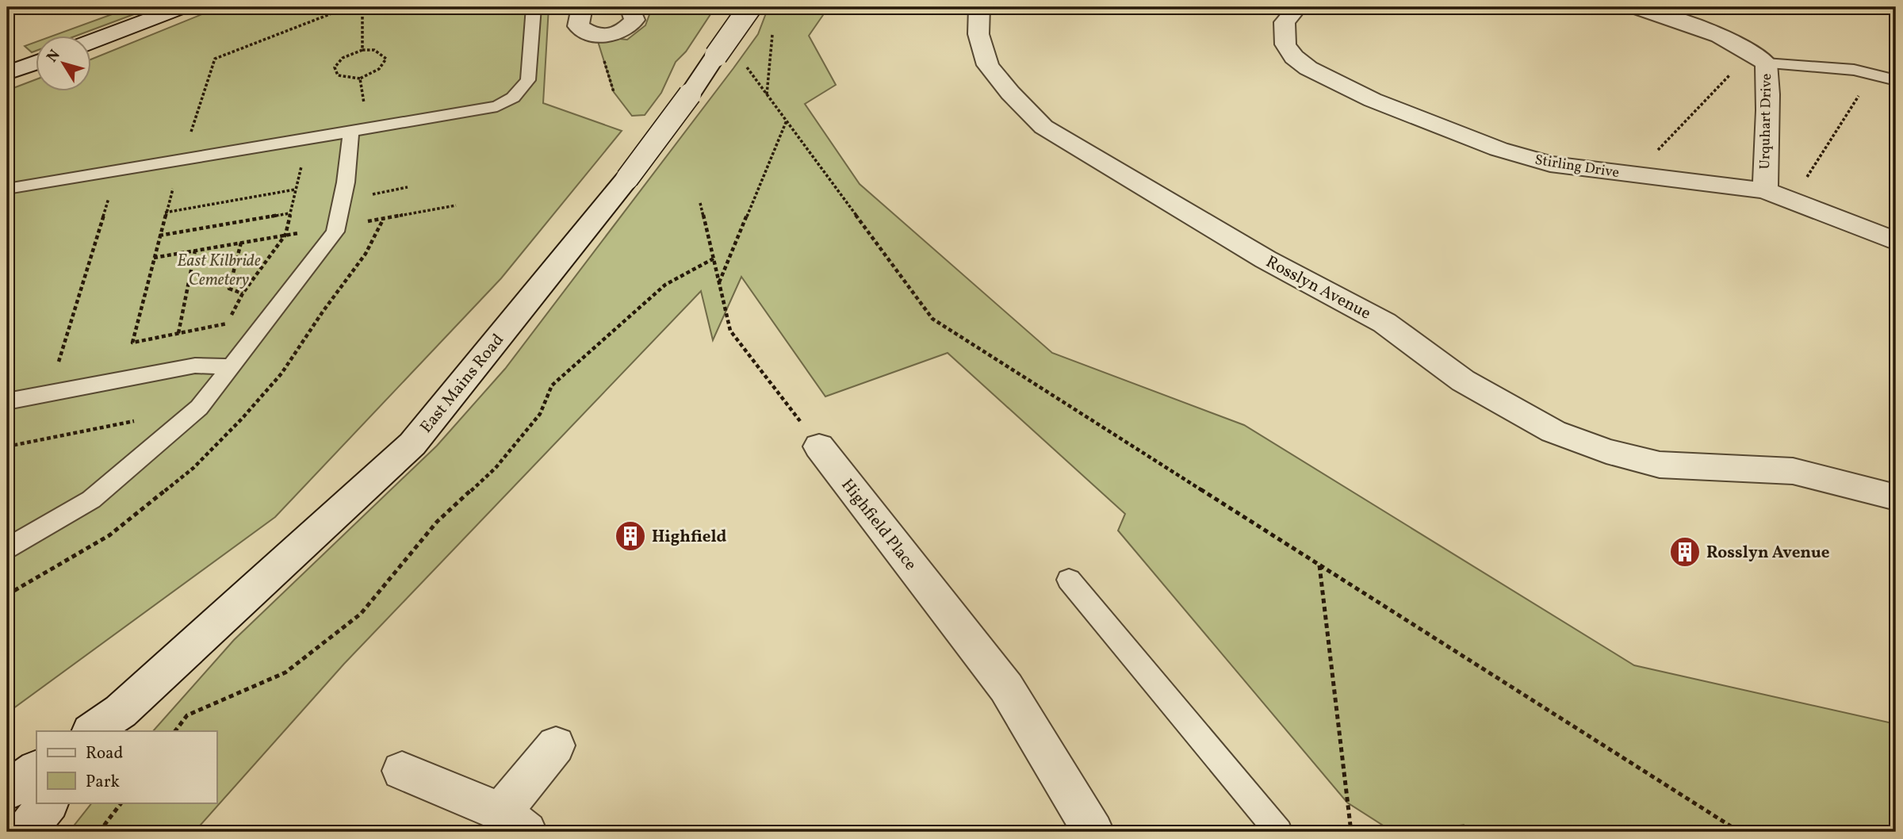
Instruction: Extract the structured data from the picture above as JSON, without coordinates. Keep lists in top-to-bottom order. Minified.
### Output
{"streets":{"street":["Urquhart Drive","Stirling Drive","Rosslyn Avenue","East Mains Road","Highfield Place"]},"crossings":[["Urquhart Drive","Stirling Drive"]],"parks":["East Kilbride Cemetery"],"places":{"building":["Highfield","Rosslyn Avenue"]},"legend":["Road","Park"],"north":"top left"}
